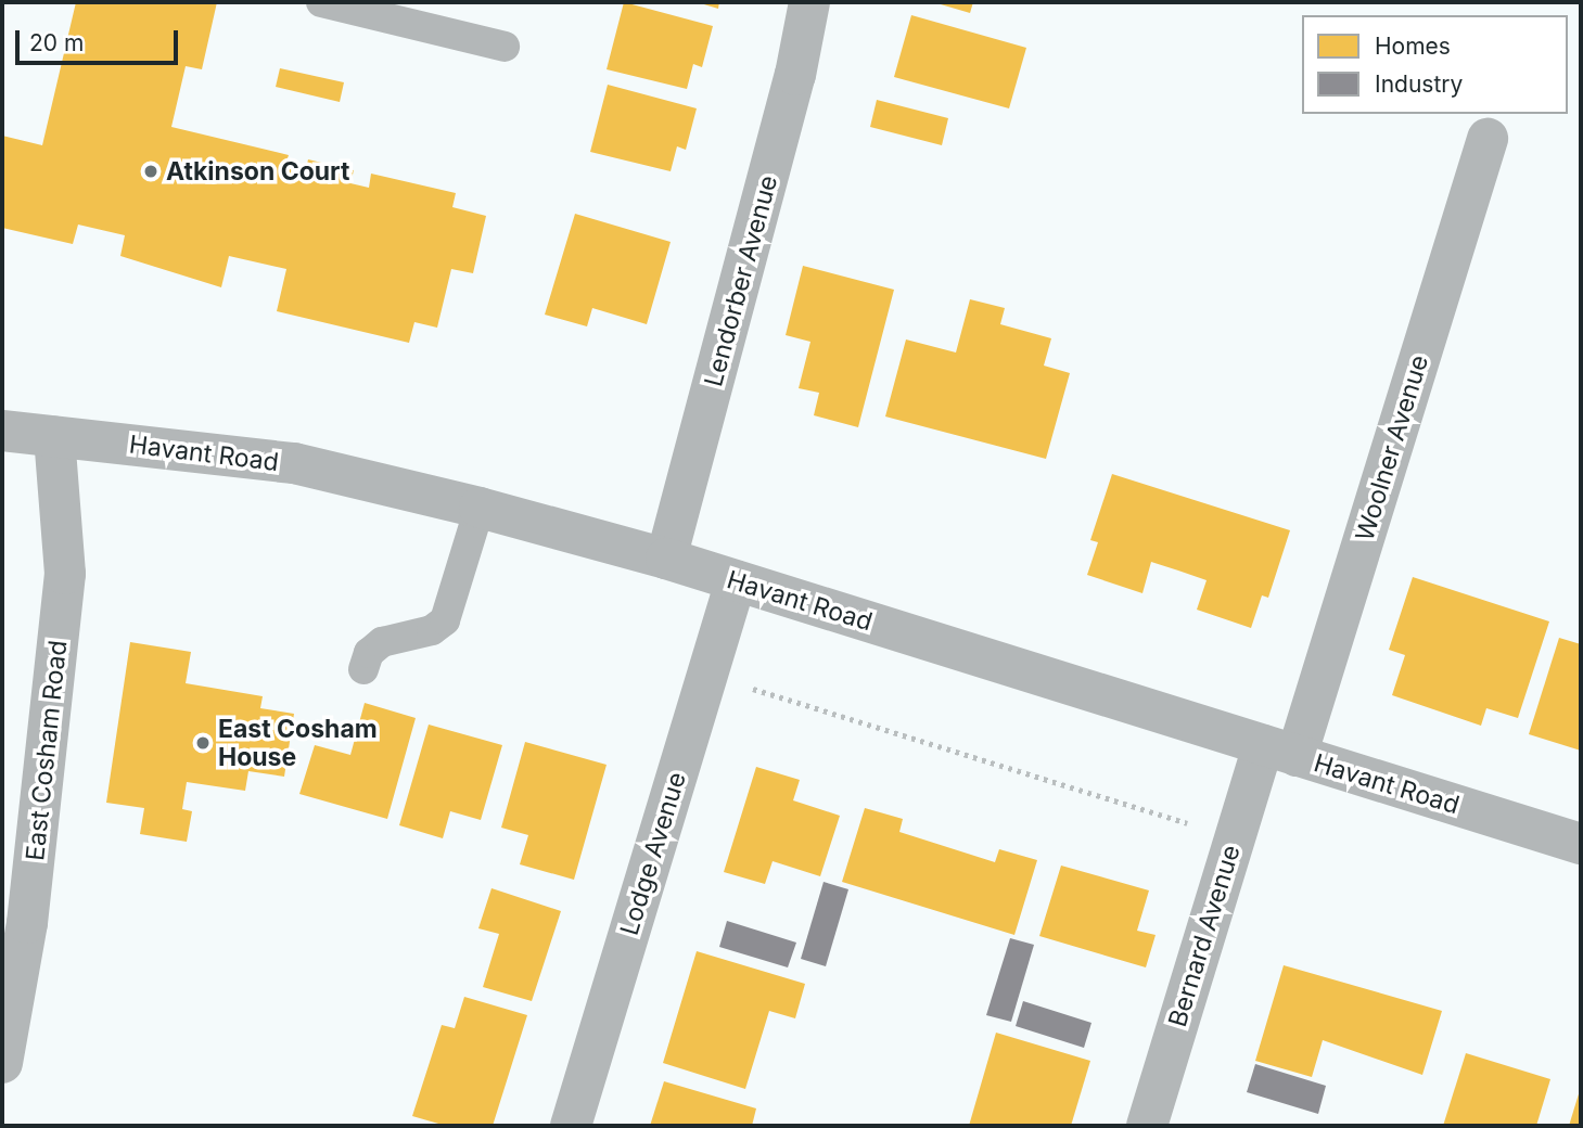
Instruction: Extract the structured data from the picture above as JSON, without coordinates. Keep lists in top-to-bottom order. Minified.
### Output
{"streets":{"street":["Lendorber Avenue","Woolner Avenue","Havant Road","East Cosham Road","Lodge Avenue","Bernard Avenue"]},"crossings":[["Lendorber Avenue","Havant Road"],["Woolner Avenue","Havant Road"],["Woolner Avenue","Bernard Avenue"],["Havant Road","East Cosham Road"],["Havant Road","Lodge Avenue"],["Havant Road","Bernard Avenue"]],"places":["Atkinson Court","East Cosham House"],"legend":["Homes","Industry"],"scale_bar":"20 m"}
